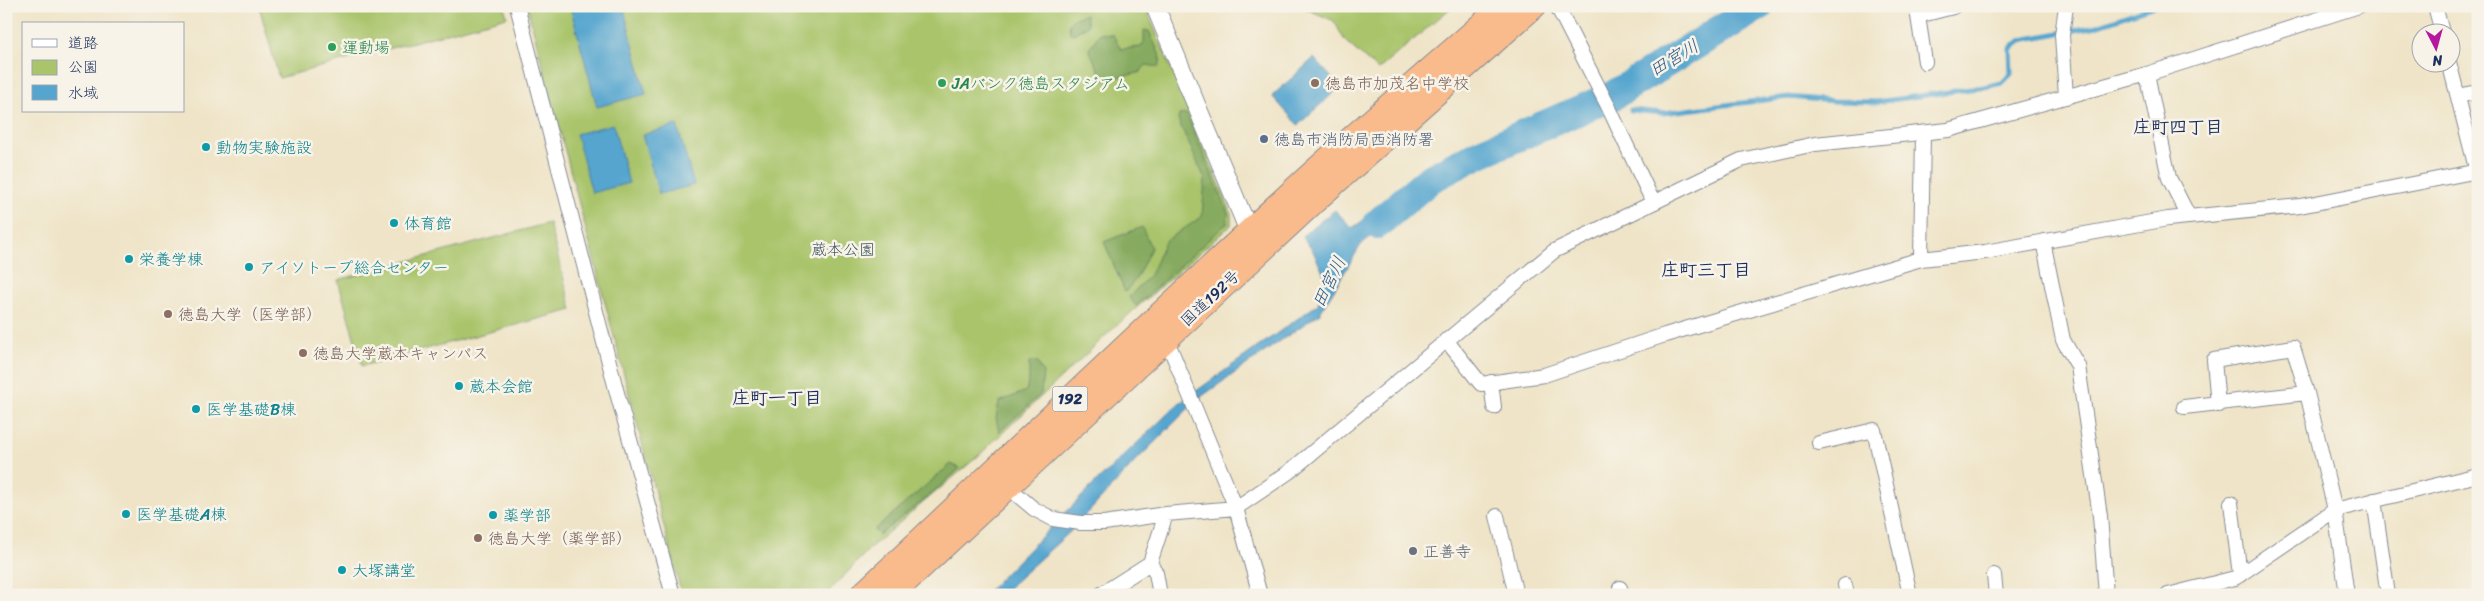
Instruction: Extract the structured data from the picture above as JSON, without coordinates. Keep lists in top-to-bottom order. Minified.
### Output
{"streets":{"highway":["国道192号","192"]},"districts":["庄町四丁目","庄町三丁目","庄町一丁目"],"water":["田宮川"],"parks":["蔵本公園"],"places":["運動場","JAバンク徳島スタジアム","徳島市加茂名中学校","徳島市消防局西消防署","動物実験施設","体育館","栄養学棟","アイソトープ総合センター","徳島大学（医学部）","徳島大学蔵本キャンパス","蔵本会館","医学基礎B棟","医学基礎A棟","薬学部","徳島大学（薬学部）","正善寺","大塚講堂"],"legend":["道路","公園","水域"],"north":"bottom"}
